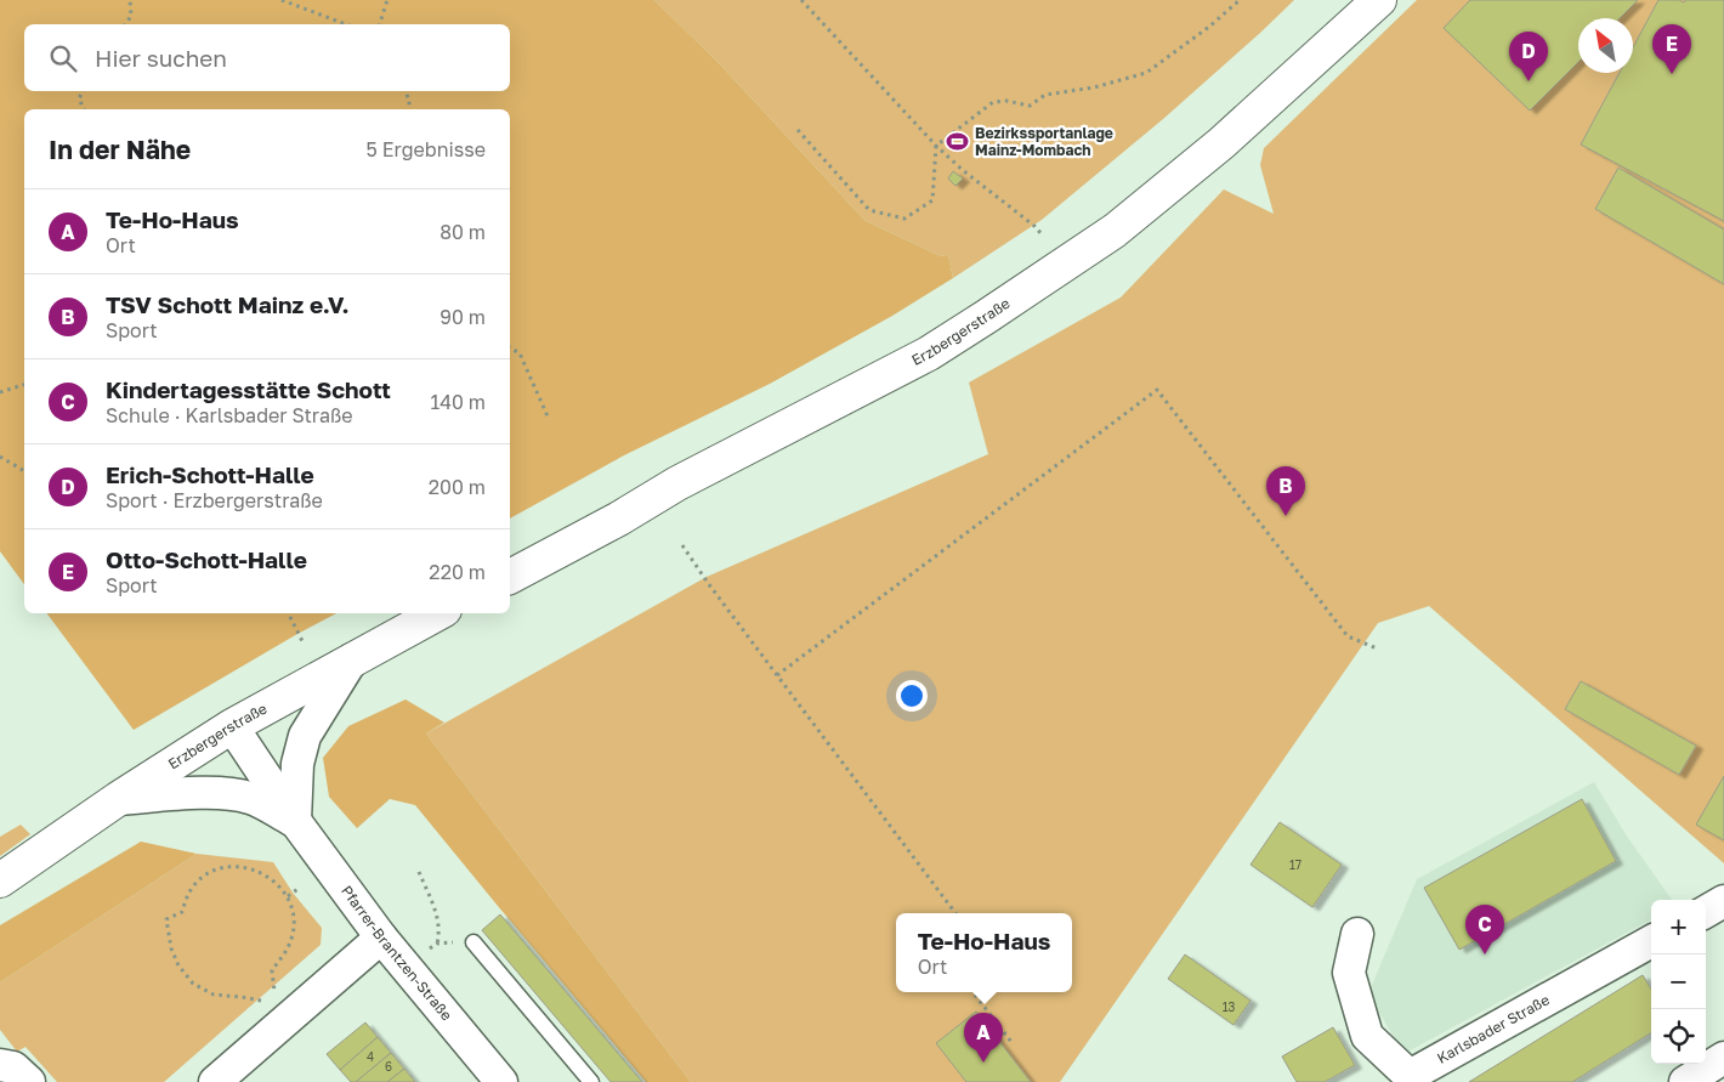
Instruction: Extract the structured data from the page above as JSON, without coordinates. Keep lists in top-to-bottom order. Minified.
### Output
{"streets":{"main road":["Erzbergerstraße"],"street":["Pfarrer-Brantzen-Straße","Karlsbader Straße"]},"crossings":[["Erzbergerstraße","Pfarrer-Brantzen-Straße"]],"places":{"sports":["Bezirkssportanlage Mainz-Mombach"]},"house_numbers":["17","13","4","6"],"north":"top left","page":{"pins":["E","D","B","C","A"],"search":"Hier suchen","heading":["In der Nähe","5 Ergebnisse"],"list":[{"mark":"A","name":"Te-Ho-Haus","note":"Ort","value":"80 m"},{"mark":"B","name":"TSV Schott Mainz e.V.","note":"Sport","value":"90 m"},{"mark":"C","name":"Kindertagesstätte Schott","note":"Schule · Karlsbader Straße","value":"140 m"},{"mark":"D","name":"Erich-Schott-Halle","note":"Sport · Erzbergerstraße","value":"200 m"},{"mark":"E","name":"Otto-Schott-Halle","note":"Sport","value":"220 m"}],"map_buttons":["+","−"],"popup":["Te-Ho-Haus","Ort"]}}
